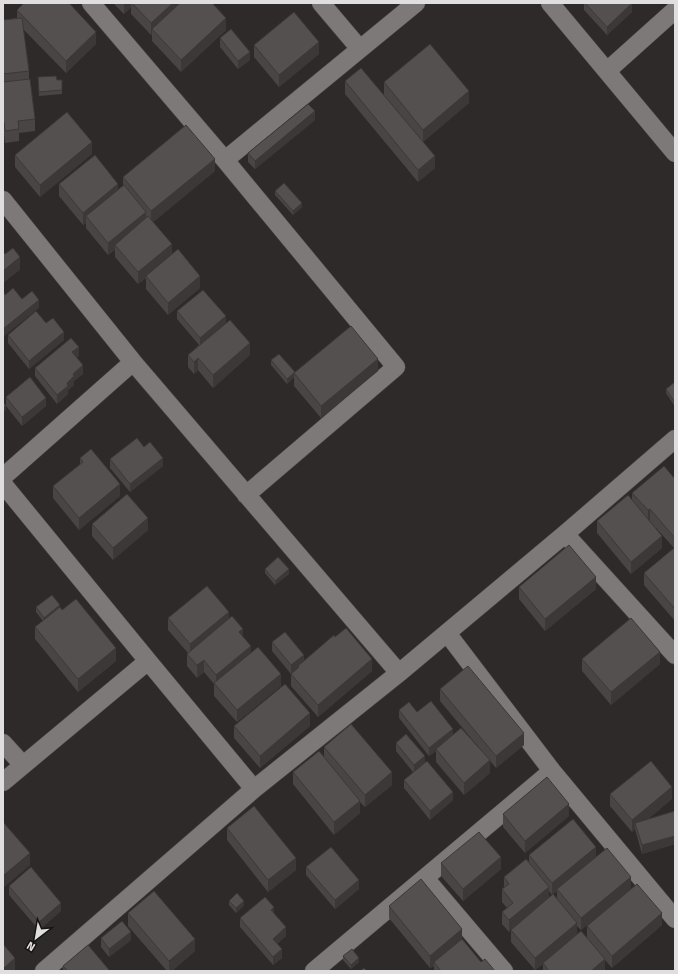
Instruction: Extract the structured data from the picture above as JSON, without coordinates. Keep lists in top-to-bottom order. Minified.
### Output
{"north":"bottom left"}
